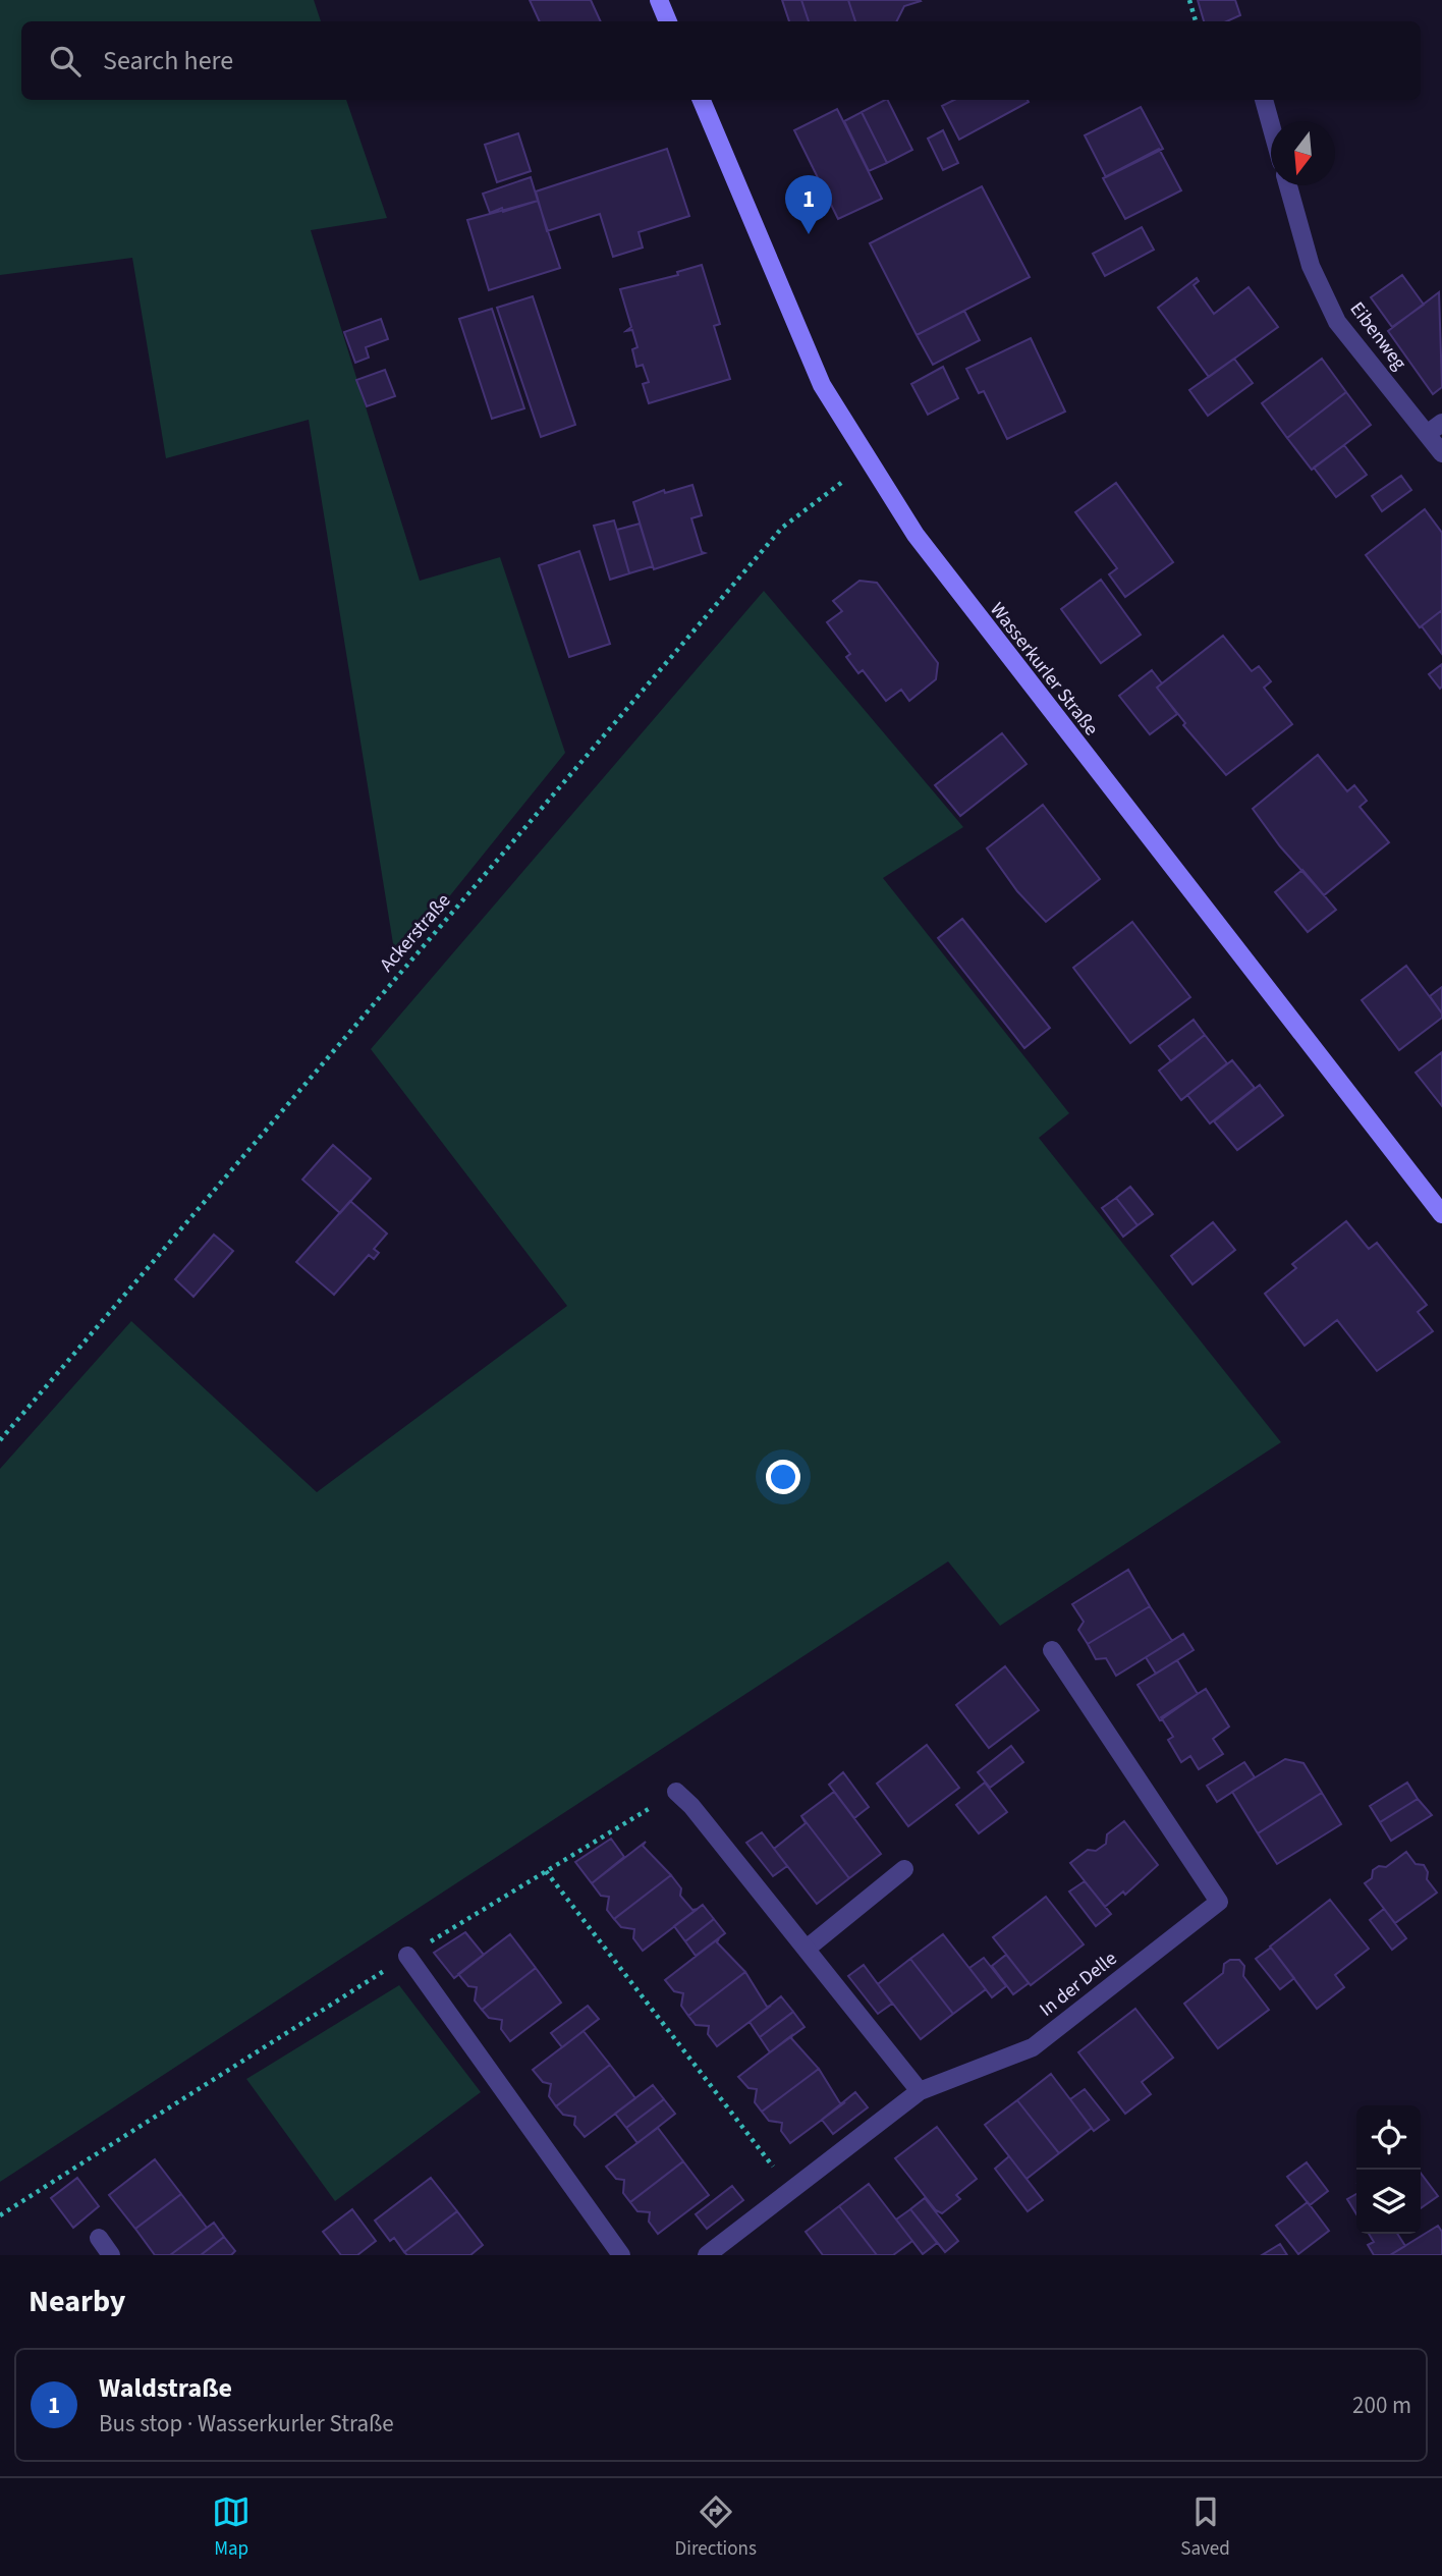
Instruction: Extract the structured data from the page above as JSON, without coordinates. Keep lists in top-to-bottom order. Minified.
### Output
{"streets":{"main road":["Wasserkurler Straße"],"street":["Eibenweg","In der Delle"],"path":["Ackerstraße"]},"crossings":[["Wasserkurler Straße","Ackerstraße"]],"north":"bottom","page":{"search":"Search here","pins":"1","heading":"Nearby","list":[{"mark":"1","name":"Waldstraße","note":"Bus stop · Wasserkurler Straße","value":"200 m"}],"nav":["Map","Directions","Saved"]}}
